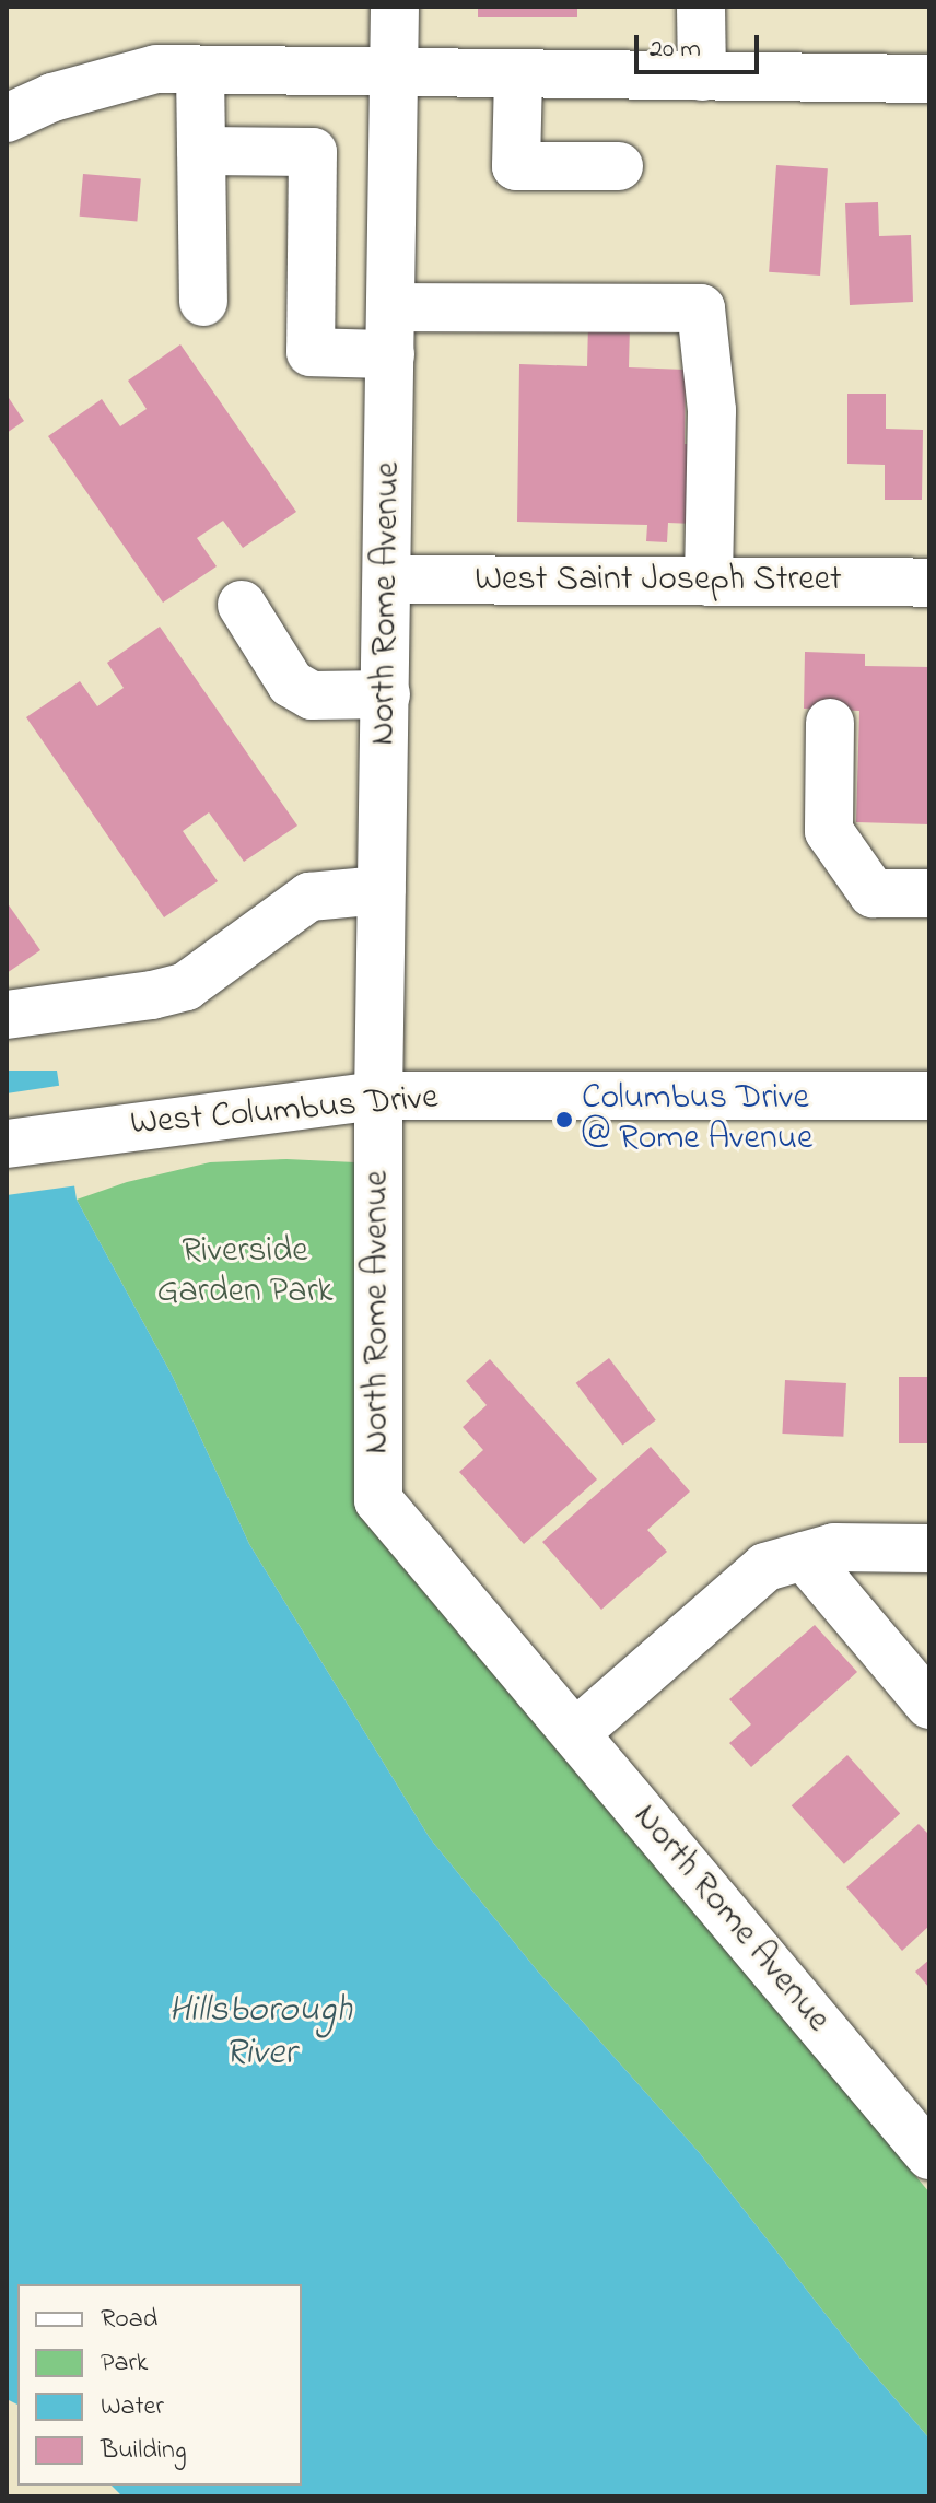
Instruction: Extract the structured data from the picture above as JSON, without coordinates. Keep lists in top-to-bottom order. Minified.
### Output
{"streets":{"street":["West Saint Joseph Street","North Rome Avenue","West Columbus Drive"]},"crossings":[["West Saint Joseph Street","North Rome Avenue"],["North Rome Avenue","West Columbus Drive"]],"water":["Hillsborough River"],"parks":["Riverside Garden Park"],"places":["Columbus Drive @ Rome Avenue"],"legend":["Road","Park","Water","Building"],"scale_bar":"20 m"}
